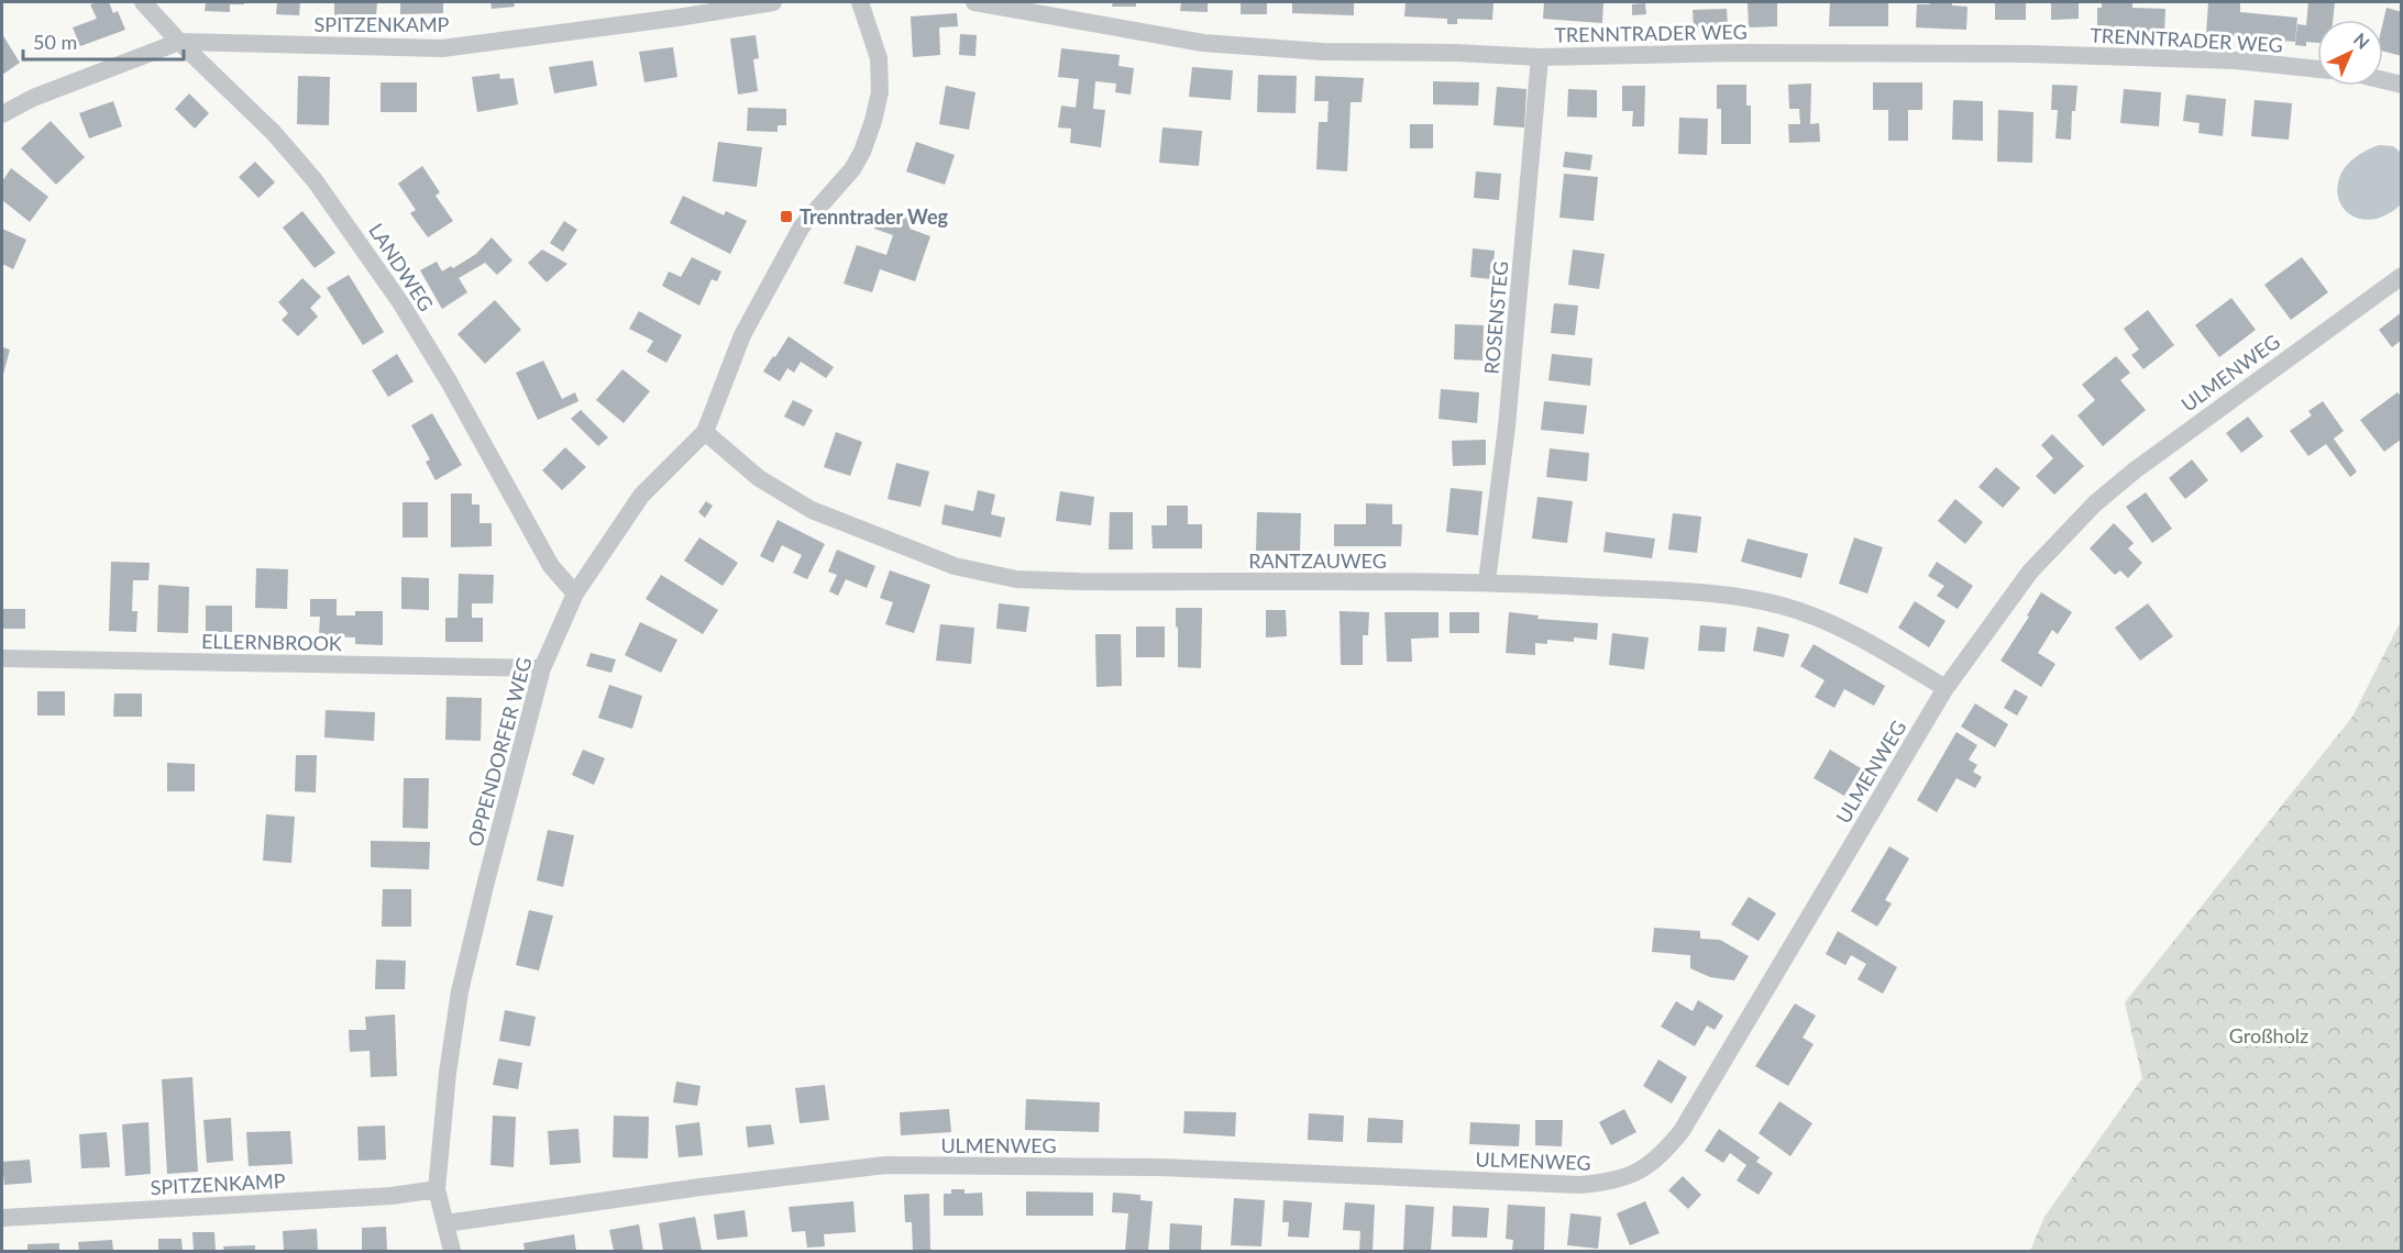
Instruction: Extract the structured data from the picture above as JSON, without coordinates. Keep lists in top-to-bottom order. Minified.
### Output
{"streets":{"street":["SPITZENKAMP","TRENNTRADER WEG","LANDWEG","ROSENSTEG","ULMENWEG","RANTZAUWEG","ELLERNBROOK","OPPENDORFER WEG"]},"crossings":[["SPITZENKAMP","LANDWEG"],["SPITZENKAMP","OPPENDORFER WEG"],["TRENNTRADER WEG","ROSENSTEG"],["LANDWEG","OPPENDORFER WEG"],["ROSENSTEG","RANTZAUWEG"],["ULMENWEG","RANTZAUWEG"],["ULMENWEG","OPPENDORFER WEG"],["RANTZAUWEG","OPPENDORFER WEG"],["ELLERNBROOK","OPPENDORFER WEG"]],"parks":["Großholz"],"places":{"transit":["Trenntrader Weg"]},"scale_bar":"50 m","north":"top right"}
